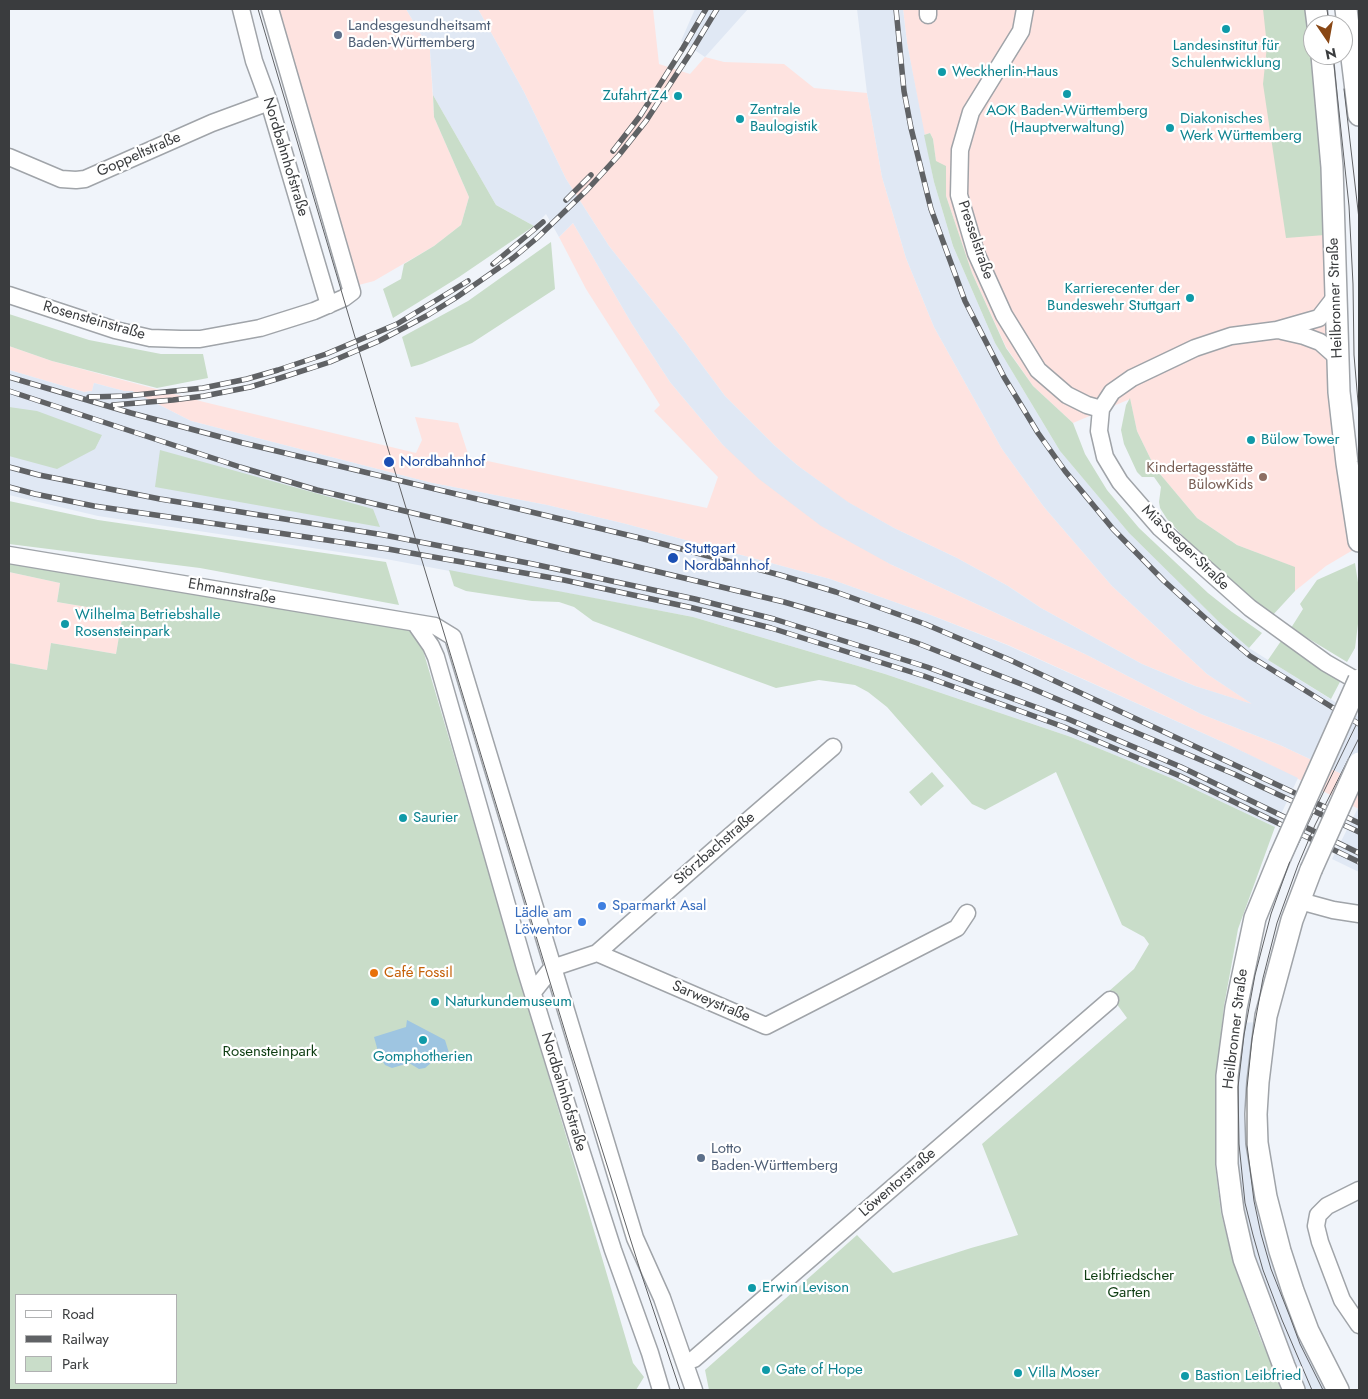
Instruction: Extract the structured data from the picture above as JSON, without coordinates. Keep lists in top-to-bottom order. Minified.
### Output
{"streets":{"main road":["Heilbronner Straße"],"street":["Goppeltstraße","Nordbahnhofstraße","Presselstraße","Rosensteinstraße","Mia-Seeger-Straße","Ehmannstraße","Störzbachstraße","Sarweystraße","Löwentorstraße"]},"crossings":[["Goppeltstraße","Nordbahnhofstraße"],["Nordbahnhofstraße","Rosensteinstraße"],["Nordbahnhofstraße","Ehmannstraße"],["Nordbahnhofstraße","Löwentorstraße"],["Presselstraße","Mia-Seeger-Straße"],["Heilbronner Straße","Mia-Seeger-Straße"],["Störzbachstraße","Sarweystraße"]],"parks":["Rosensteinpark","Leibfriedscher Garten"],"places":["Landesinstitut für Schulentwicklung","Landesgesundheitsamt Baden-Württemberg","Weckherlin-Haus","AOK Baden-Württemberg (Hauptverwaltung)","Zufahrt Z4","Zentrale Baulogistik","Diakonisches Werk Württemberg","Karrierecenter der Bundeswehr Stuttgart","Bülow Tower","Nordbahnhof","Kindertagesstätte BülowKids","Stuttgart Nordbahnhof","Wilhelma Betriebshalle Rosensteinpark","Saurier","Sparmarkt Asal","Lädle am Löwentor","Café Fossil","Naturkundemuseum","Gomphotherien","Lotto Baden-Württemberg","Erwin Levison","Gate of Hope","Villa Moser","Bastion Leibfried"],"legend":["Road","Railway","Park"],"north":"bottom"}
